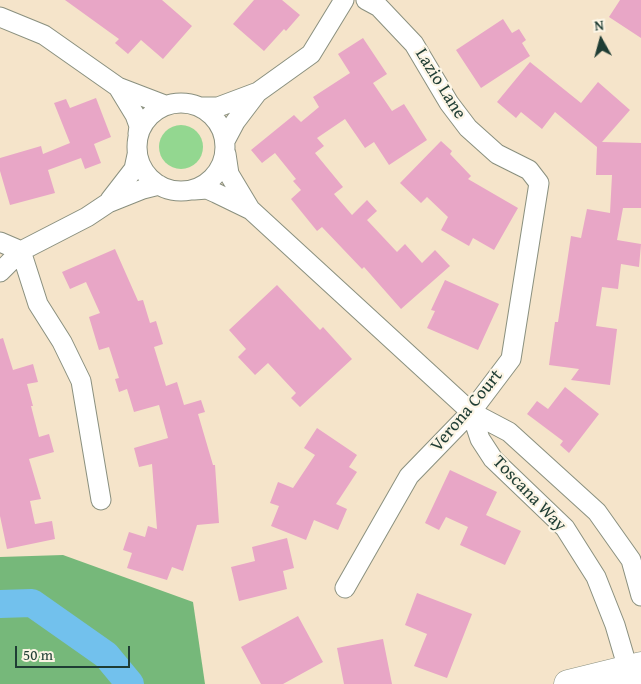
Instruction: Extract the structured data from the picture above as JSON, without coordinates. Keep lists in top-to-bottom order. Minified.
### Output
{"streets":{"street":["Lazio Lane","Verona Court","Toscana Way"]},"crossings":[["Lazio Lane","Verona Court"],["Verona Court","Toscana Way"]],"scale_bar":"50 m","north":"top"}
